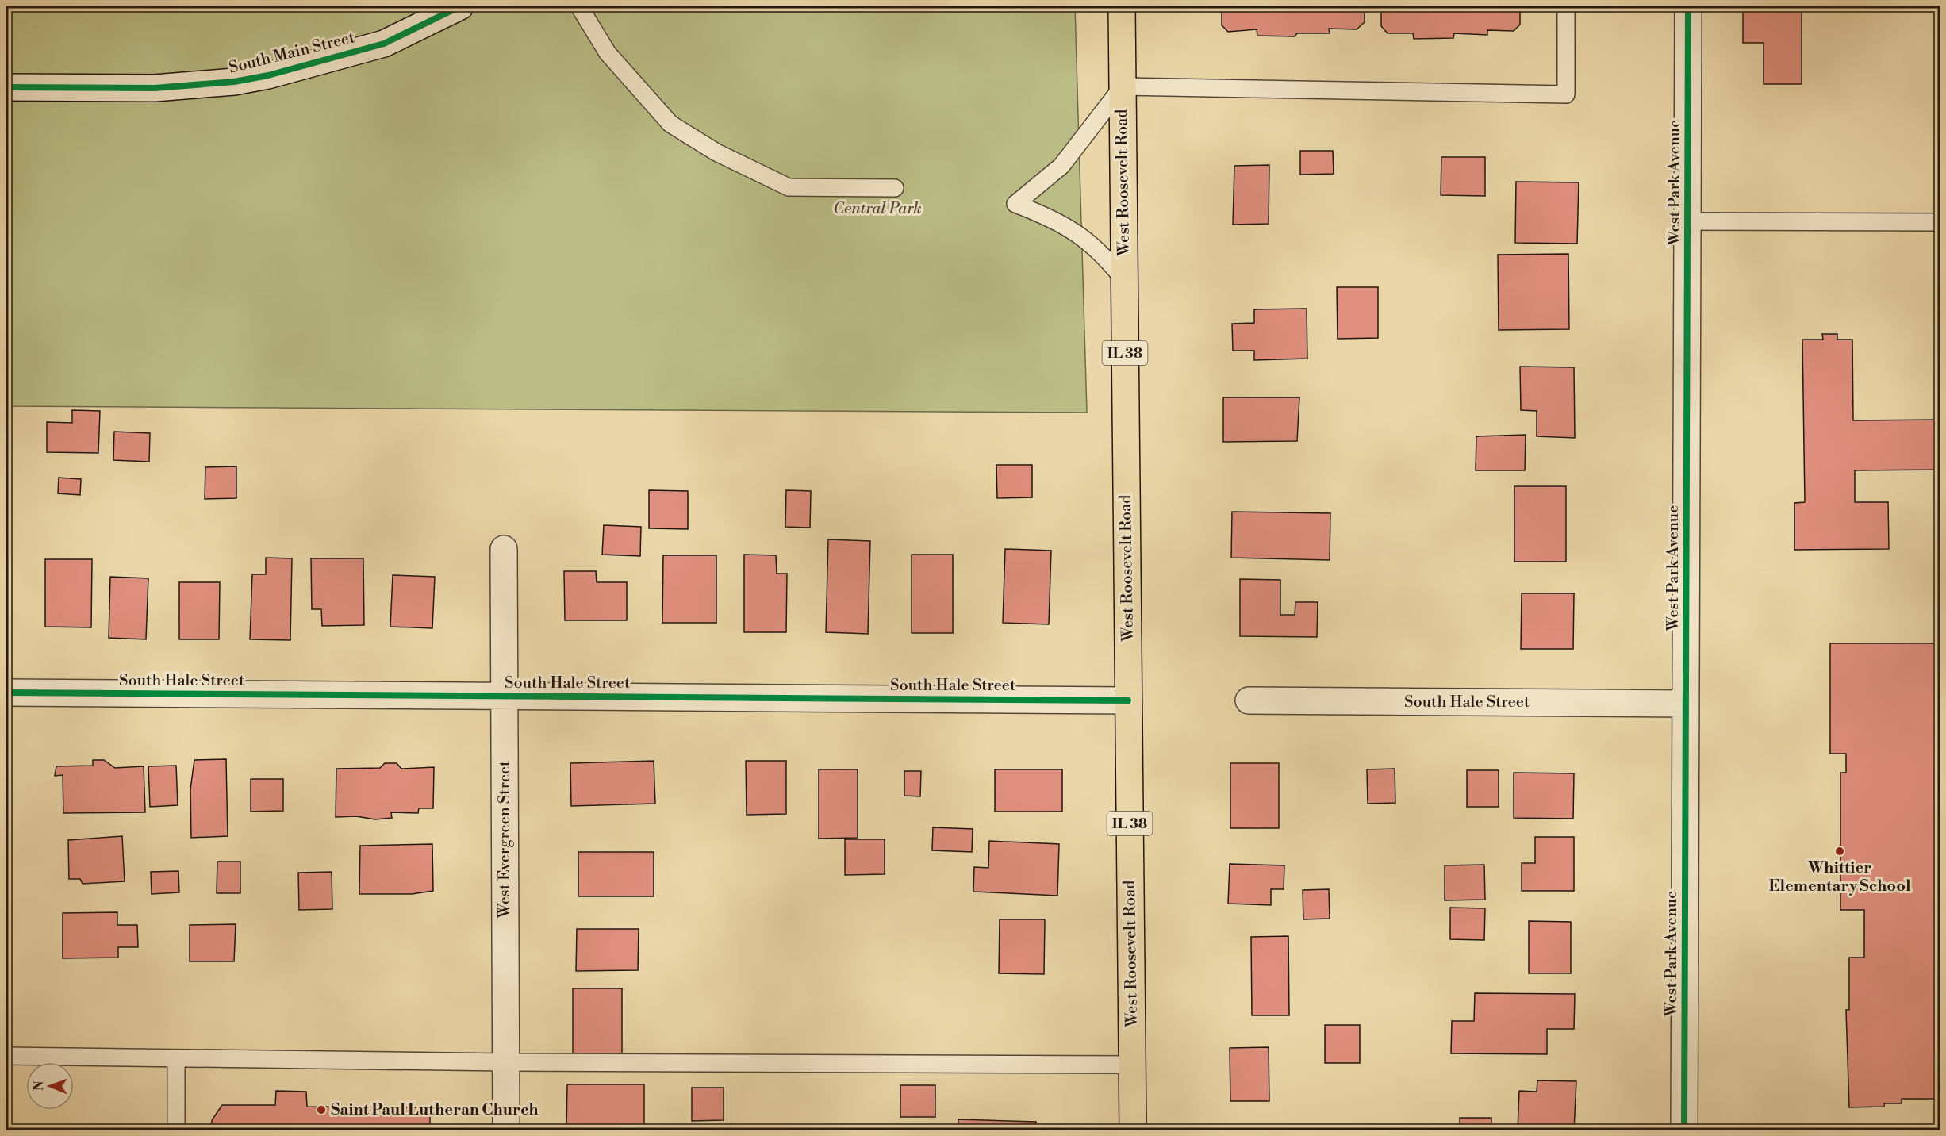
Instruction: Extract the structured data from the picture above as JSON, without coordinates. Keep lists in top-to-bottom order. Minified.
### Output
{"streets":{"main road":["West Roosevelt Road","IL 38"],"street":["South Main Street","West Park Avenue","South Hale Street","West Evergreen Street"]},"crossings":[["West Roosevelt Road","South Hale Street"],["West Park Avenue","South Hale Street"],["South Hale Street","West Evergreen Street"]],"parks":["Central Park"],"places":["Whittier Elementary School","Saint Paul Lutheran Church"],"north":"left"}
